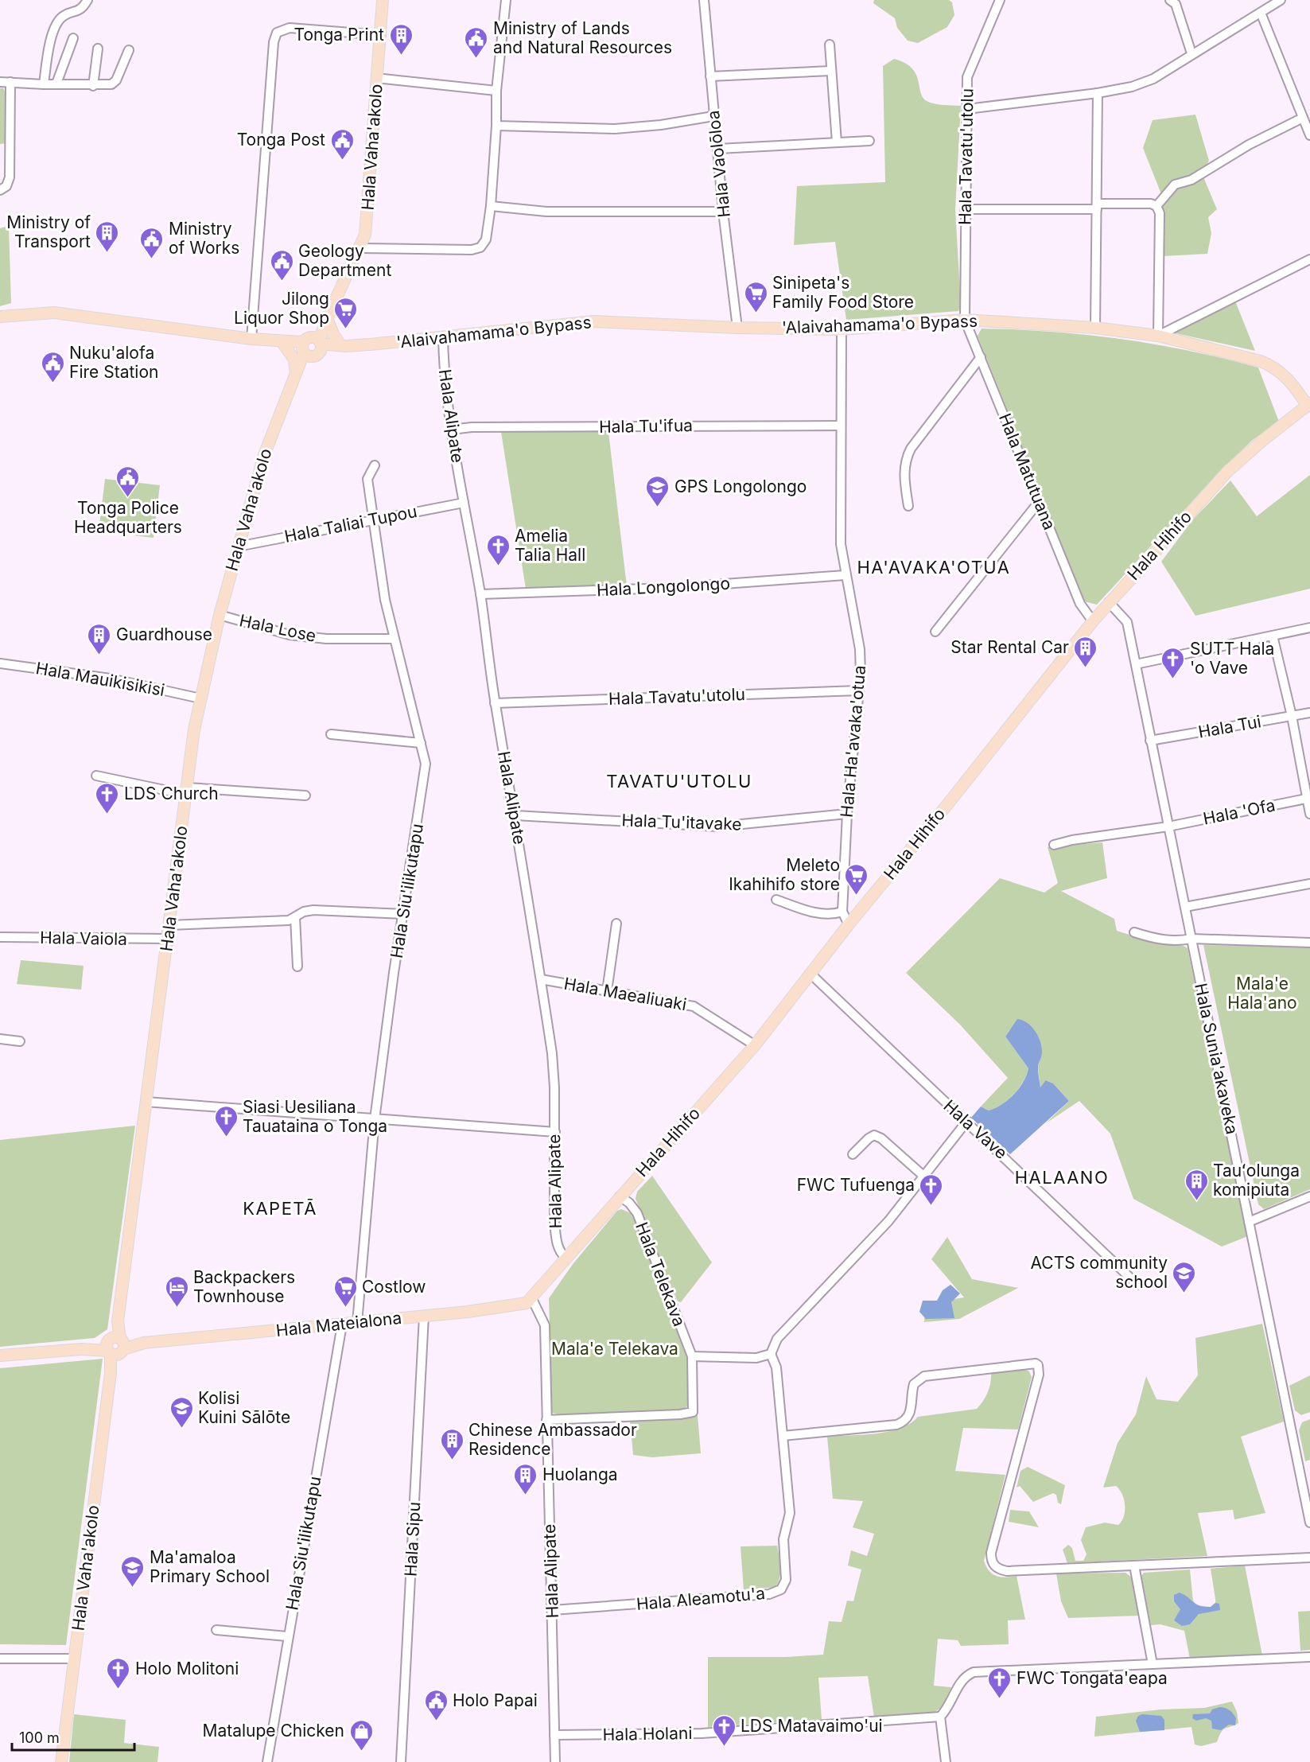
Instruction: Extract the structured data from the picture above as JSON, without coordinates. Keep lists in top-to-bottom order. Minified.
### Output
{"streets":{"main road":["Hala Vaha'akolo","'Alaivahamama'o Bypass","Hala Hihifo","Hala Mateialona"],"street":["Hala Tavatu'utolu","Hala Vaolōloa","Hala Alipate","Hala Tu'ifua","Hala Matutuana","Hala Taliai Tupou","Hala Longolongo","Hala Lose","Hala Mauikisikisi","Hala Tui","Hala Ha'avaka'otua","Hala 'Ofa","Hala Tu'itavake","Hala Siu'ilikutapu","Hala Vaiola","Hala Maealiuaki","Hala Sunia'akaveka","Hala Vave","Hala Telekava","Hala Sipu","Hala Aleamotu'a","Hala Holani"]},"crossings":[["Hala Vaha'akolo","'Alaivahamama'o Bypass"],["Hala Vaha'akolo","Hala Taliai Tupou"],["Hala Vaha'akolo","Hala Lose"],["Hala Vaha'akolo","Hala Mauikisikisi"],["Hala Vaha'akolo","Hala Vaiola"],["Hala Vaha'akolo","Hala Mateialona"],["Hala Tavatu'utolu","'Alaivahamama'o Bypass"],["Hala Tavatu'utolu","Hala Alipate"],["Hala Tavatu'utolu","Hala Matutuana"],["Hala Tavatu'utolu","Hala Ha'avaka'otua"],["Hala Vaolōloa","'Alaivahamama'o Bypass"],["'Alaivahamama'o Bypass","Hala Alipate"],["'Alaivahamama'o Bypass","Hala Matutuana"],["'Alaivahamama'o Bypass","Hala Hihifo"],["'Alaivahamama'o Bypass","Hala Ha'avaka'otua"],["Hala Alipate","Hala Tu'ifua"],["Hala Alipate","Hala Taliai Tupou"],["Hala Alipate","Hala Hihifo"],["Hala Alipate","Hala Longolongo"],["Hala Alipate","Hala Tu'itavake"],["Hala Alipate","Hala Maealiuaki"],["Hala Alipate","Hala Telekava"],["Hala Alipate","Hala Mateialona"],["Hala Alipate","Hala Aleamotu'a"],["Hala Alipate","Hala Holani"],["Hala Tu'ifua","Hala Ha'avaka'otua"],["Hala Matutuana","Hala Hihifo"],["Hala Taliai Tupou","Hala Siu'ilikutapu"],["Hala Hihifo","Hala Ha'avaka'otua"],["Hala Hihifo","Hala Maealiuaki"],["Hala Hihifo","Hala Sunia'akaveka"],["Hala Hihifo","Hala Vave"],["Hala Hihifo","Hala Telekava"],["Hala Hihifo","Hala Mateialona"],["Hala Longolongo","Hala Ha'avaka'otua"],["Hala Lose","Hala Siu'ilikutapu"],["Hala Tui","Hala Sunia'akaveka"],["Hala Ha'avaka'otua","Hala Tu'itavake"],["Hala 'Ofa","Hala Sunia'akaveka"],["Hala Siu'ilikutapu","Hala Mateialona"],["Hala Mateialona","Hala Sipu"]],"districts":["HA'AVAKA'OTUA","TAVATU'UTOLU","HALAANO","KAPETĀ"],"parks":["Mala'e Hala'ano","Mala'e Telekava"],"places":{"building":["Tonga Print","Ministry of Transport","Guardhouse","Star Rental Car","Tauʻolunga komipiuta","Chinese Ambassador Residence","Huolanga"],"public building":["Ministry of Lands and Natural Resources","Tonga Post","Ministry of Works","Geology Department","Nuku'alofa Fire Station","Tonga Police Headquarters","Holo Papai"],"supermarket":["Sinipeta's Family Food Store","Jilong Liquor Shop","Meleto Ikahihifo store","Costlow"],"school or university":["GPS Longolongo","ACTS community school","Kolisi Kuini Sālōte","Ma'amaloa Primary School"],"church":["Amelia Talia Hall","SUTT Hala 'o Vave","LDS Church","Siasi Uesiliana Tauataina o Tonga","FWC Tufuenga","Holo Molitoni","FWC Tongata'eapa","LDS Matavaimo'ui"],"hotel":["Backpackers Townhouse"],"shop":["Matalupe Chicken"]},"scale_bar":"100 m"}
